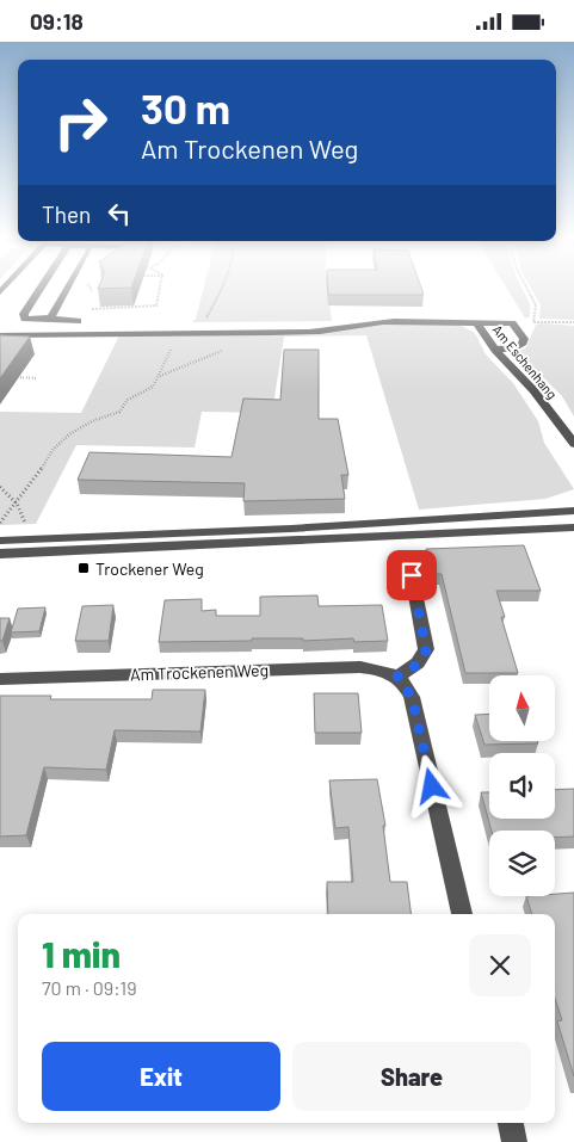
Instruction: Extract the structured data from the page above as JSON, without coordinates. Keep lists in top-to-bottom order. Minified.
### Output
{"streets":{"street":["Am Eschenhang","Am Trockenen Weg"]},"places":{"transit":["Trockener Weg"]},"north":"top","page":{"status":"09:18","turn":["30 m","Am Trockenen Weg"],"then":"Then","heading":["1 min","70 m · 09:19"],"buttons":["Exit","Share"]}}
